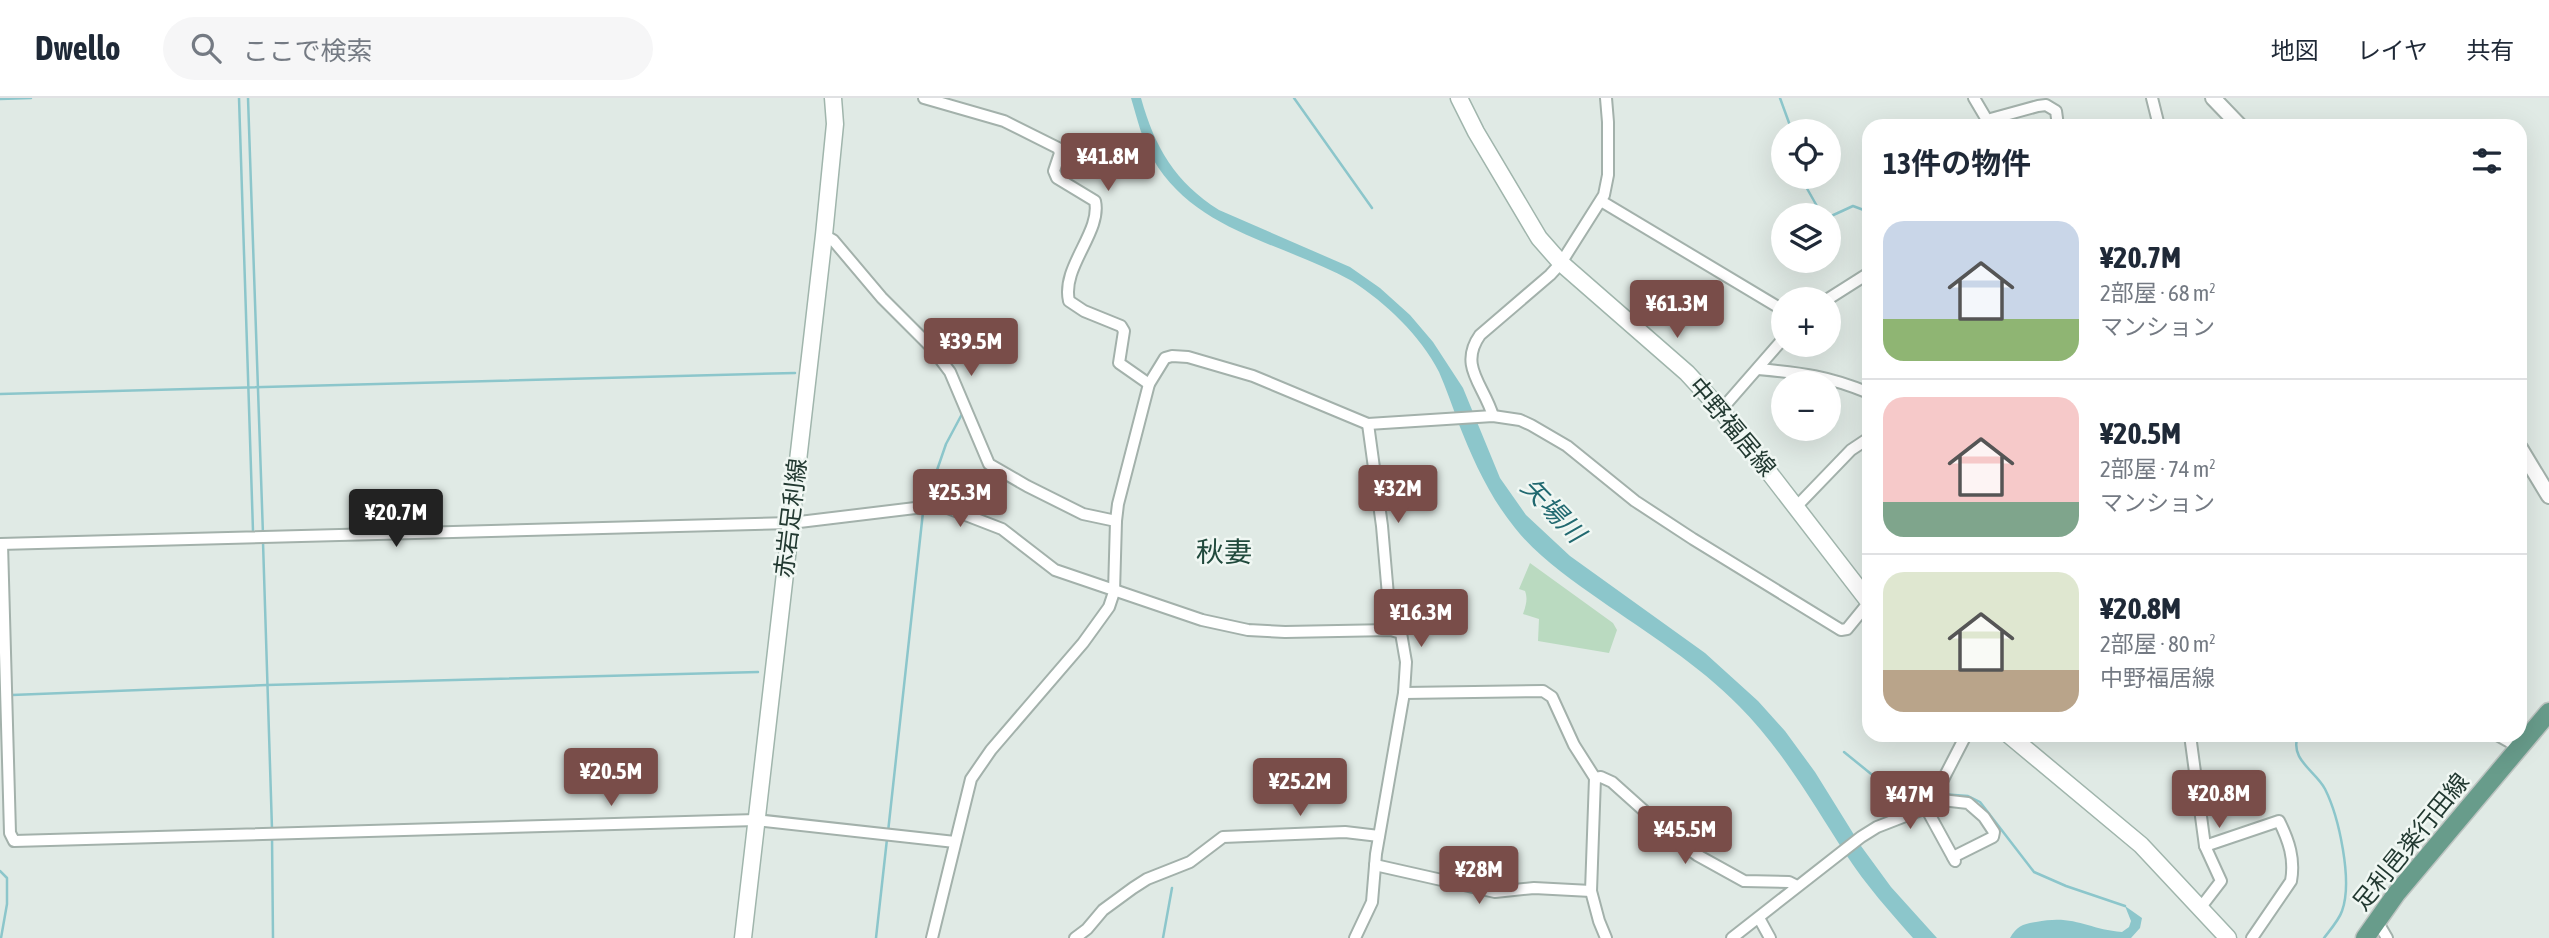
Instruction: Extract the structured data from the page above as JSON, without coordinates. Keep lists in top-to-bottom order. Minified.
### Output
{"streets":{"main road":["中野福居線","赤岩足利線","足利邑楽行田線"]},"districts":["秋妻"],"water":["矢場川"],"page":{"header":"Dwello","search":"ここで検索","nav":["地図","レイヤ","共有"],"map_buttons":["+","−"],"heading":"13件の物件","price":["¥41.8M","¥61.3M","¥39.5M","¥32M","¥25.3M","¥20.7M","¥16.3M","¥20.5M","¥25.2M","¥20.8M","¥47M","¥45.5M","¥28M"],"list":[{"name":"¥20.7M","note":"2部屋 · 68 m² · マンション"},{"name":"¥20.5M","note":"2部屋 · 74 m² · マンション"},{"name":"¥20.8M","note":"2部屋 · 80 m² · 中野福居線"}]}}
